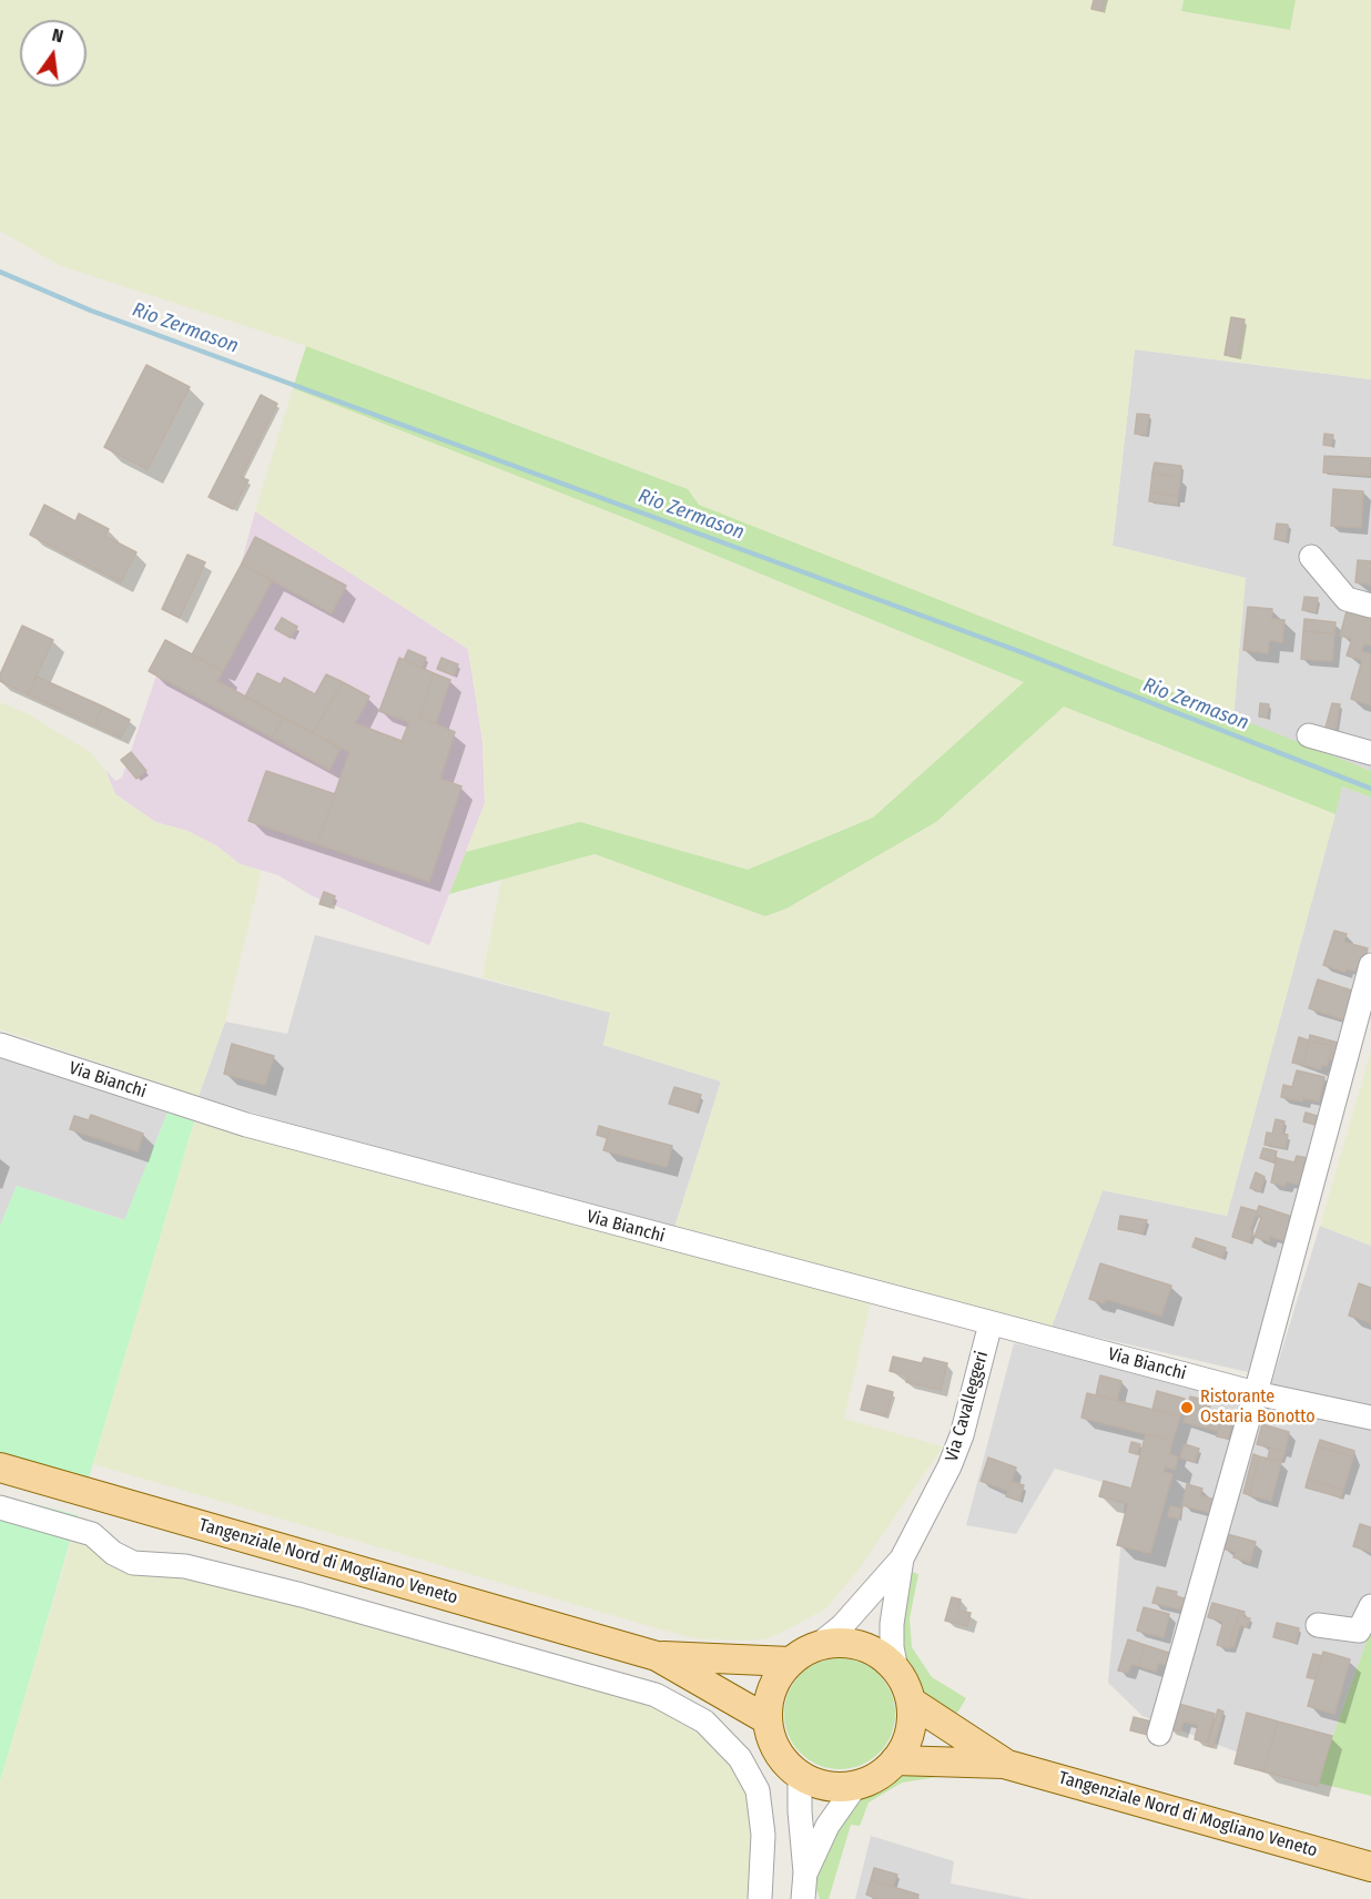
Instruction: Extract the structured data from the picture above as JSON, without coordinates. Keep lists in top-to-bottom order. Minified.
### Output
{"streets":{"main road":["Tangenziale Nord di Mogliano Veneto"],"street":["Via Bianchi","Via Cavalleggeri"]},"crossings":[["Via Bianchi","Via Cavalleggeri"]],"water":["Rio Zermason"],"places":["Ristorante Ostaria Bonotto"],"north":"top"}
